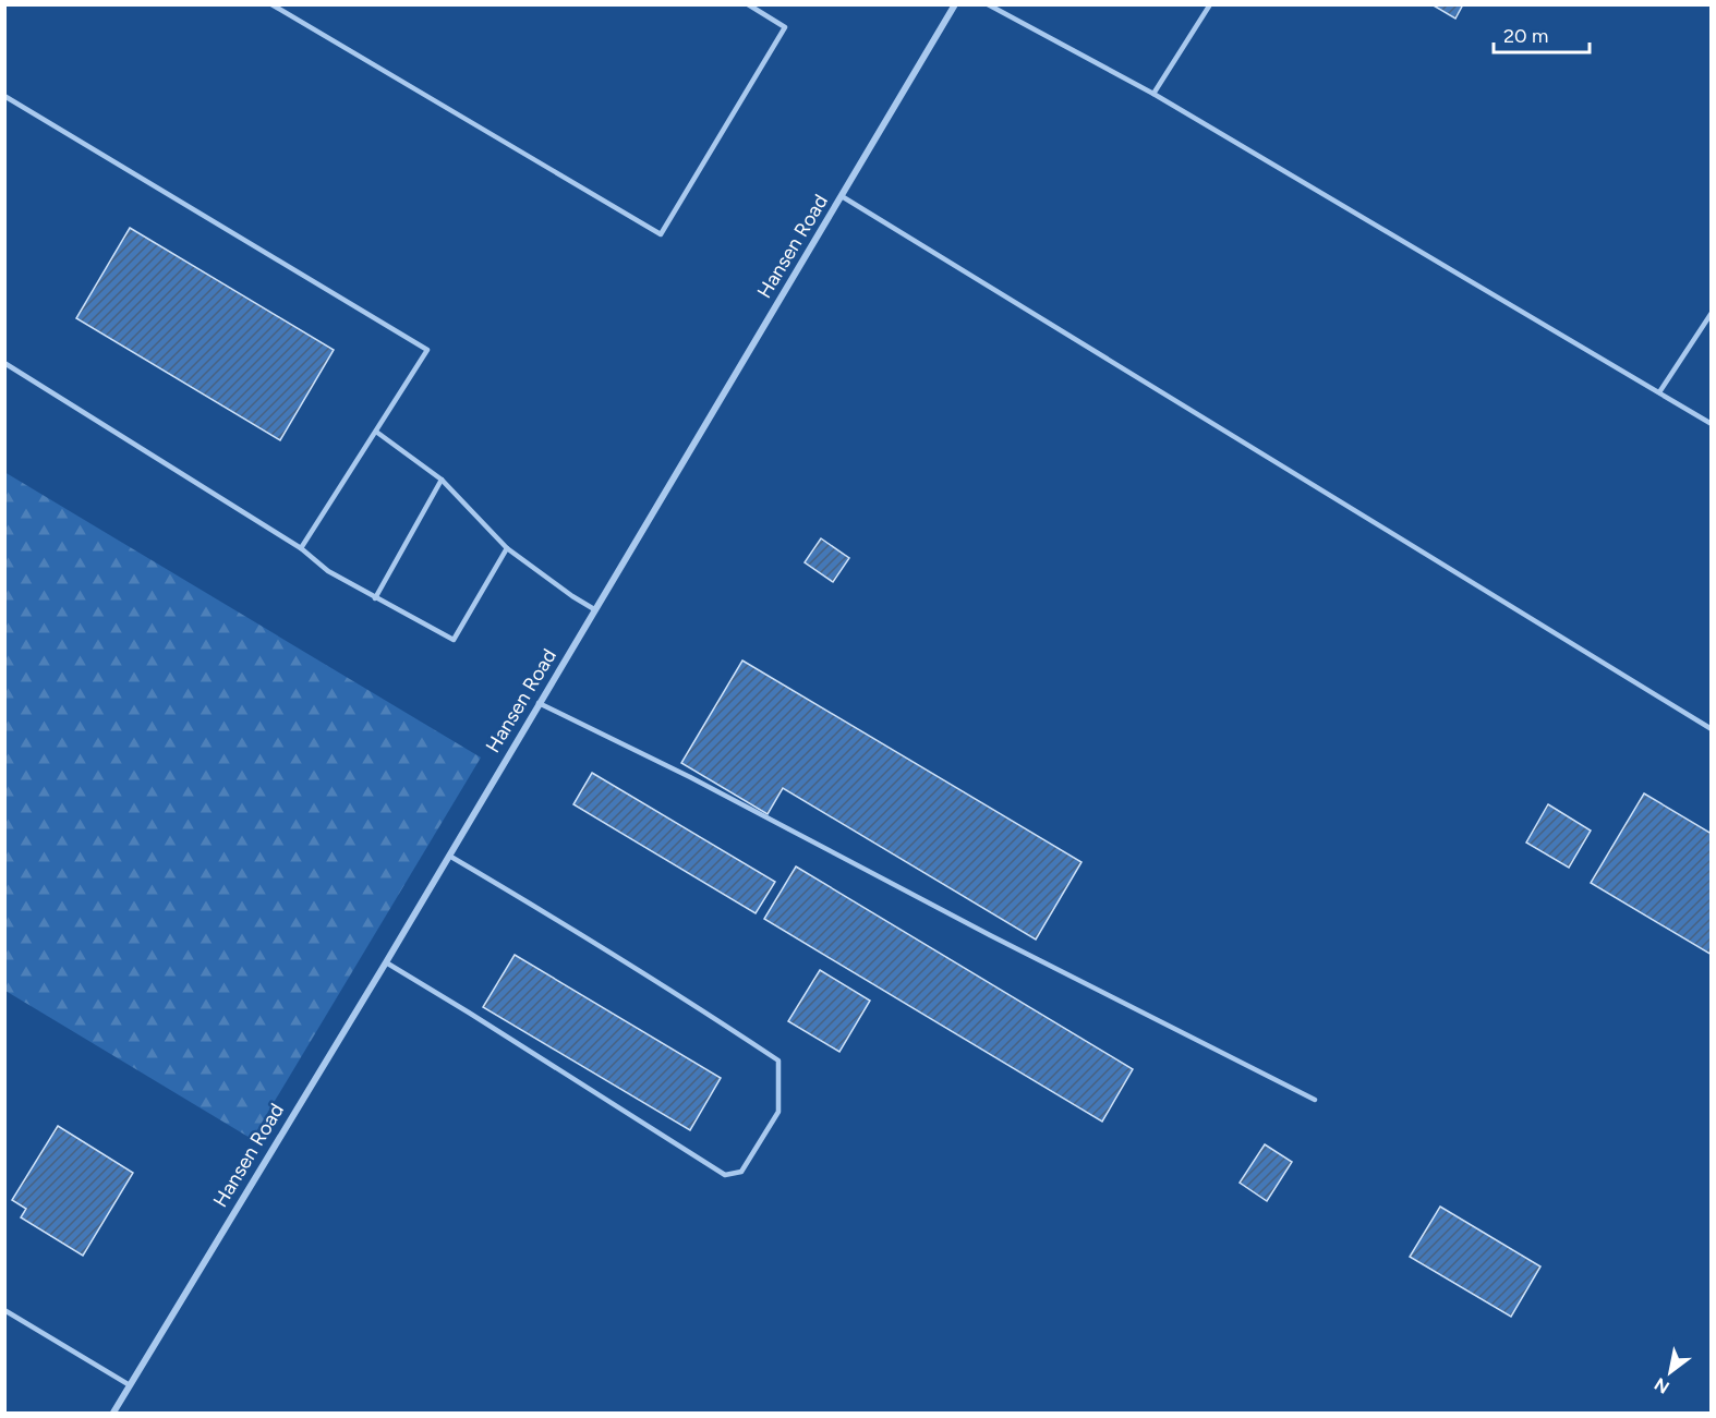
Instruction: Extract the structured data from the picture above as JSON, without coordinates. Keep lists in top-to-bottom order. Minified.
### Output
{"streets":{"street":["Hansen Road"]},"scale_bar":"20 m","north":"bottom left"}
